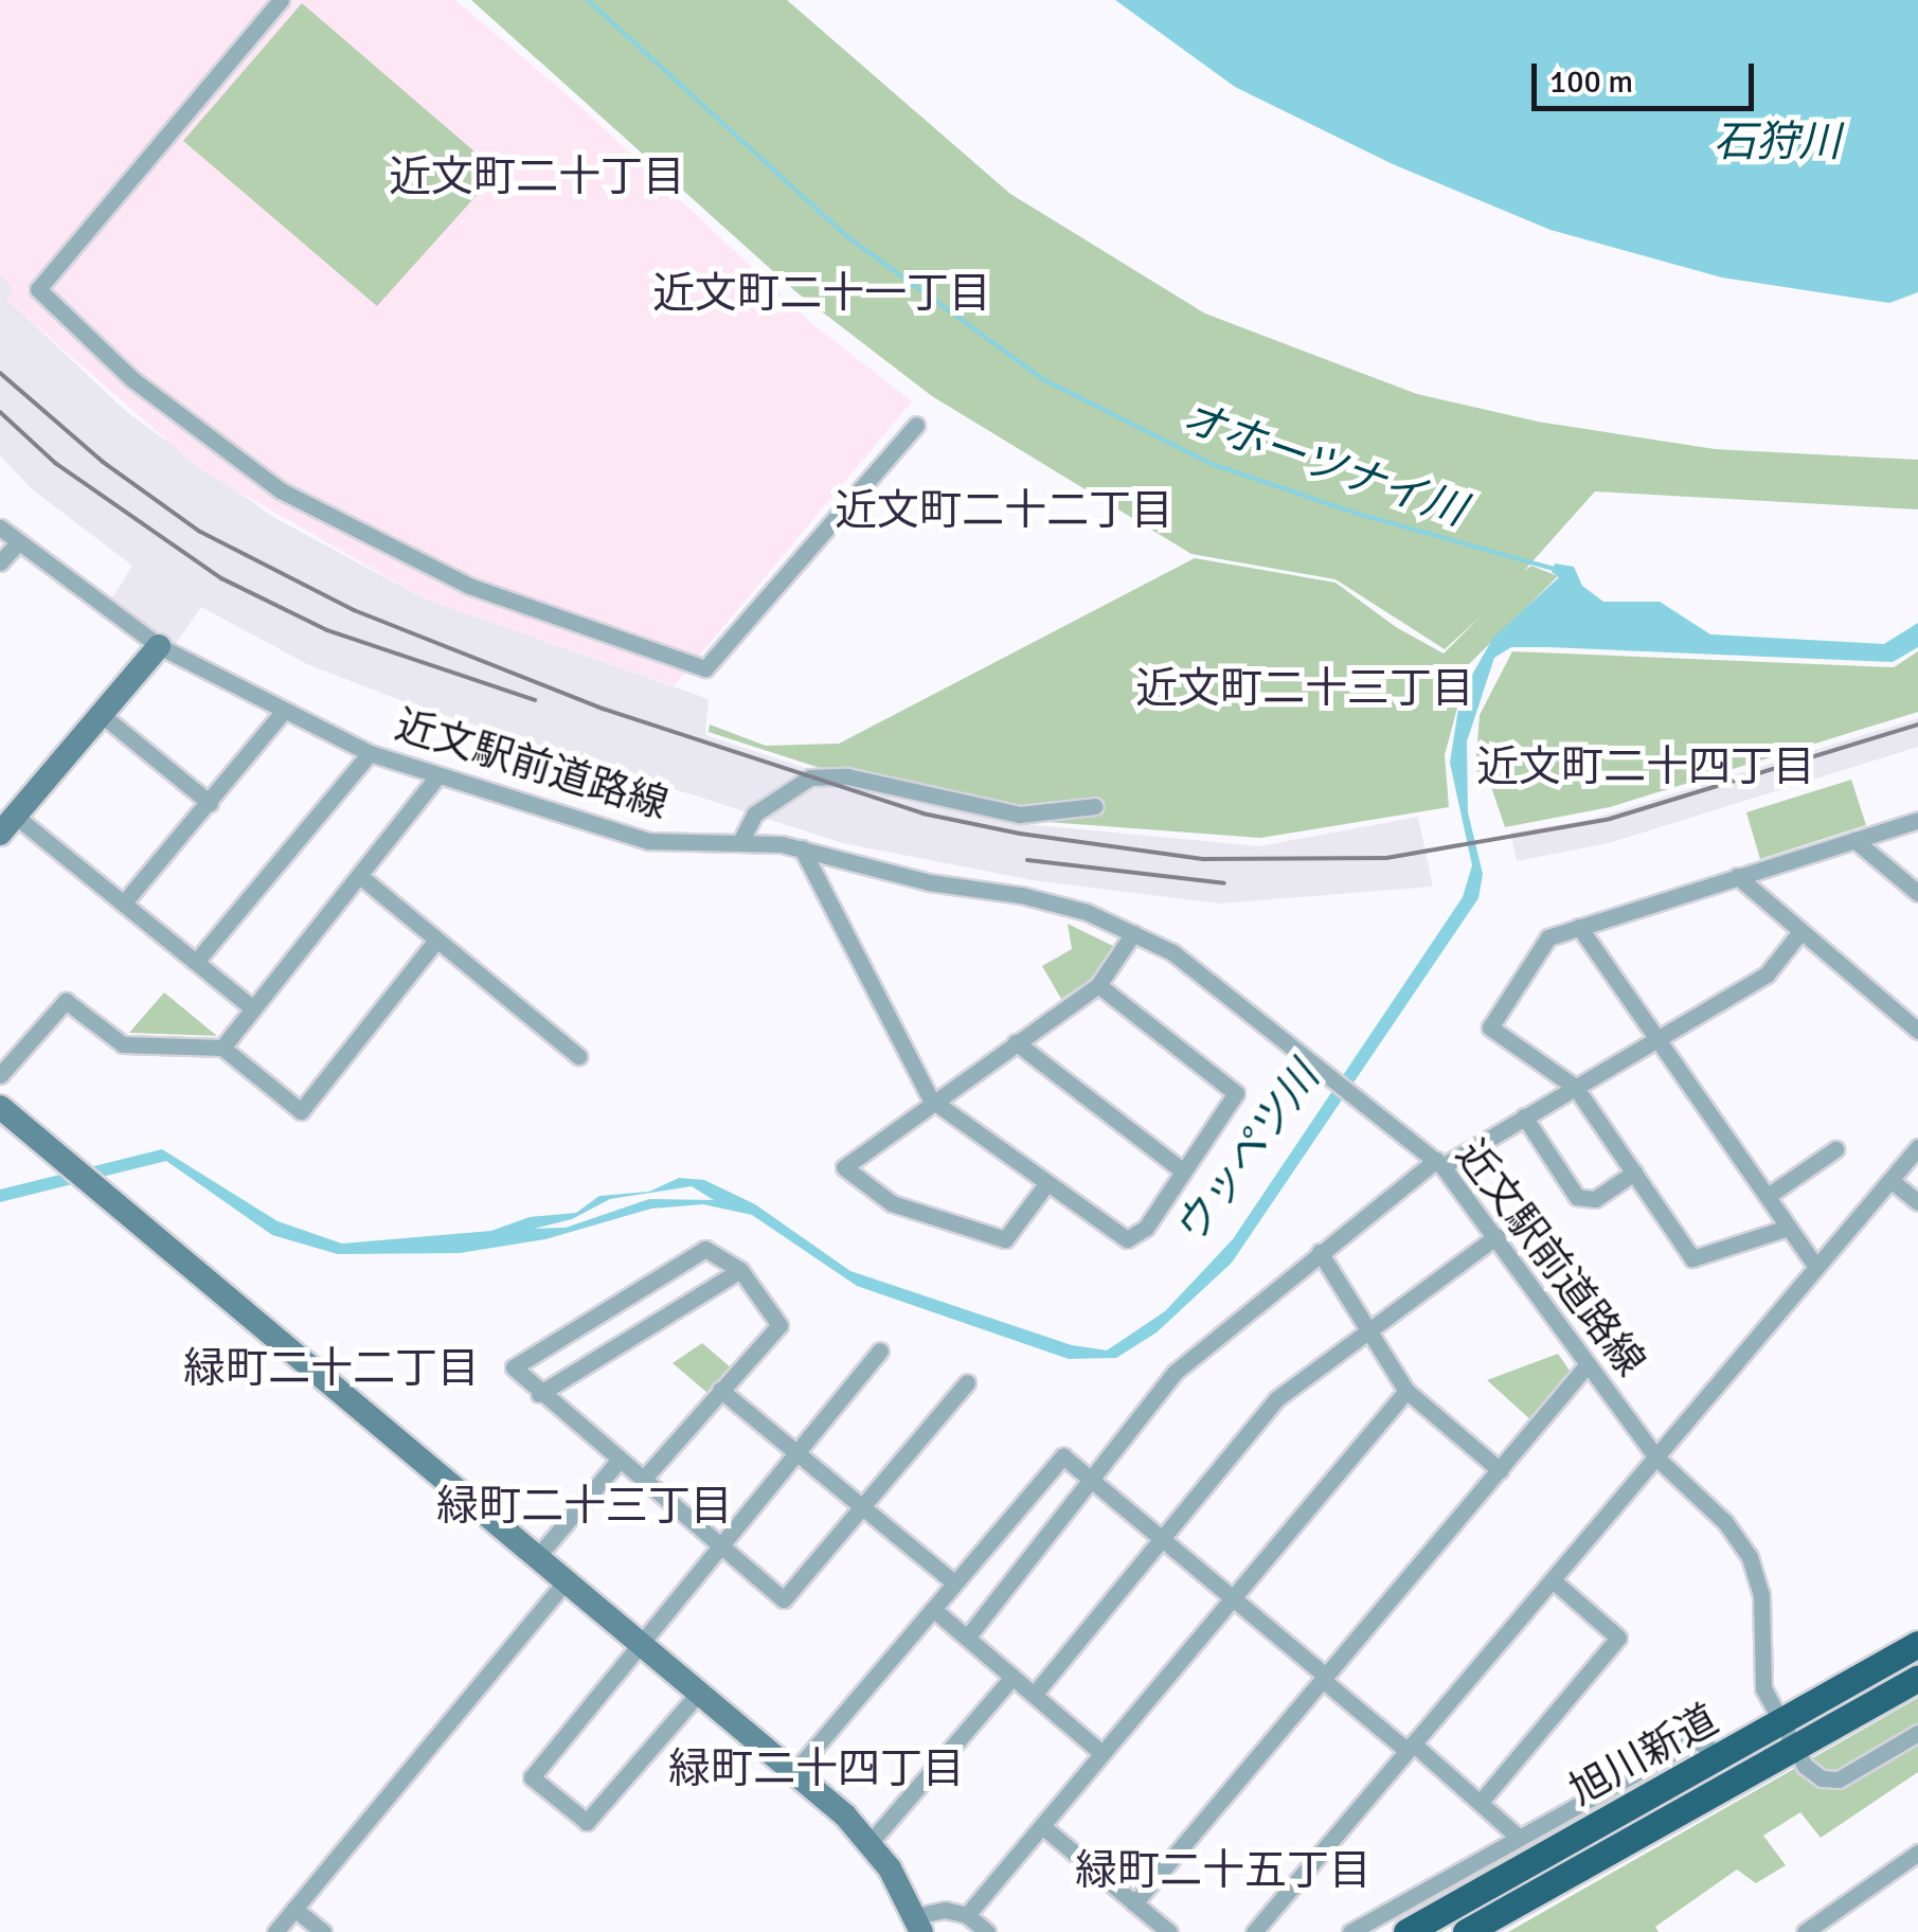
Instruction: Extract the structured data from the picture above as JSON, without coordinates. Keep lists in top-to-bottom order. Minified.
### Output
{"streets":{"highway":["旭川新道"],"street":["近文駅前道路線"]},"crossings":[["近文駅前道路線","旭川新道"]],"districts":["近文町二十丁目","近文町二十一丁目","近文町二十二丁目","近文町二十三丁目","近文町二十四丁目","緑町二十二丁目","緑町二十三丁目","緑町二十四丁目","緑町二十五丁目"],"water":["石狩川","オホーツナイ川","ウッペツ川"],"scale_bar":"100 m"}
